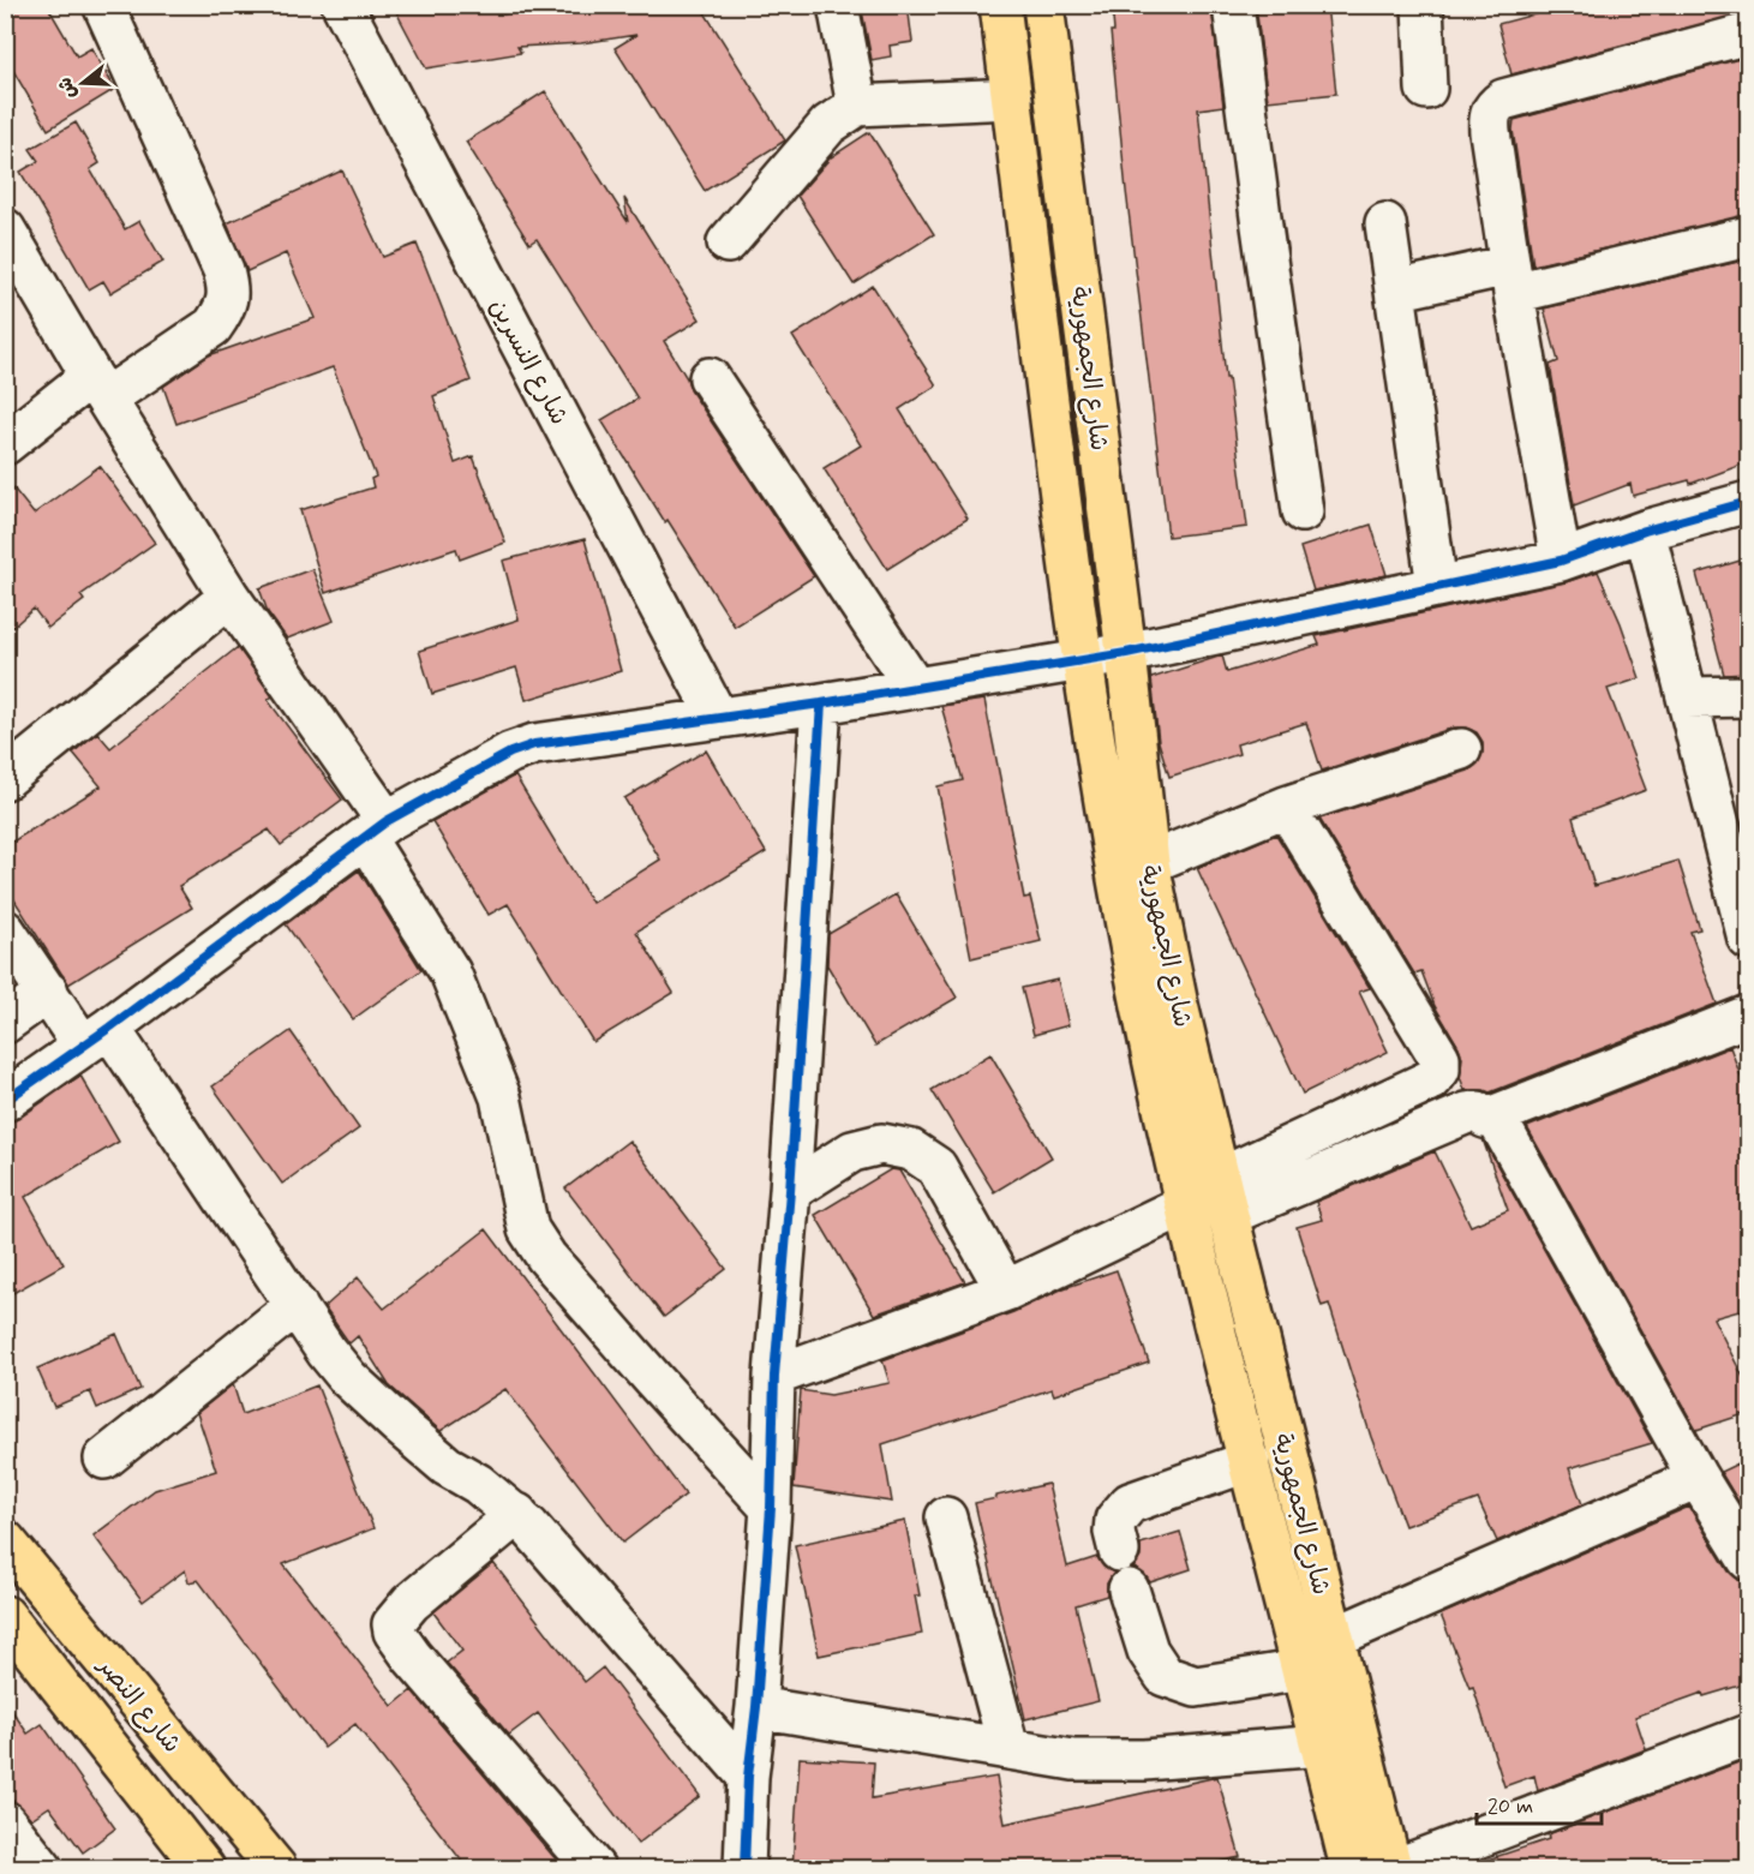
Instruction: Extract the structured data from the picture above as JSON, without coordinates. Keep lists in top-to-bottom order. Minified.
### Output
{"streets":{"main road":["شارع الجمهورية","شارع النصر"],"street":["شارع النسرين"]},"scale_bar":"20 m","north":"left"}
